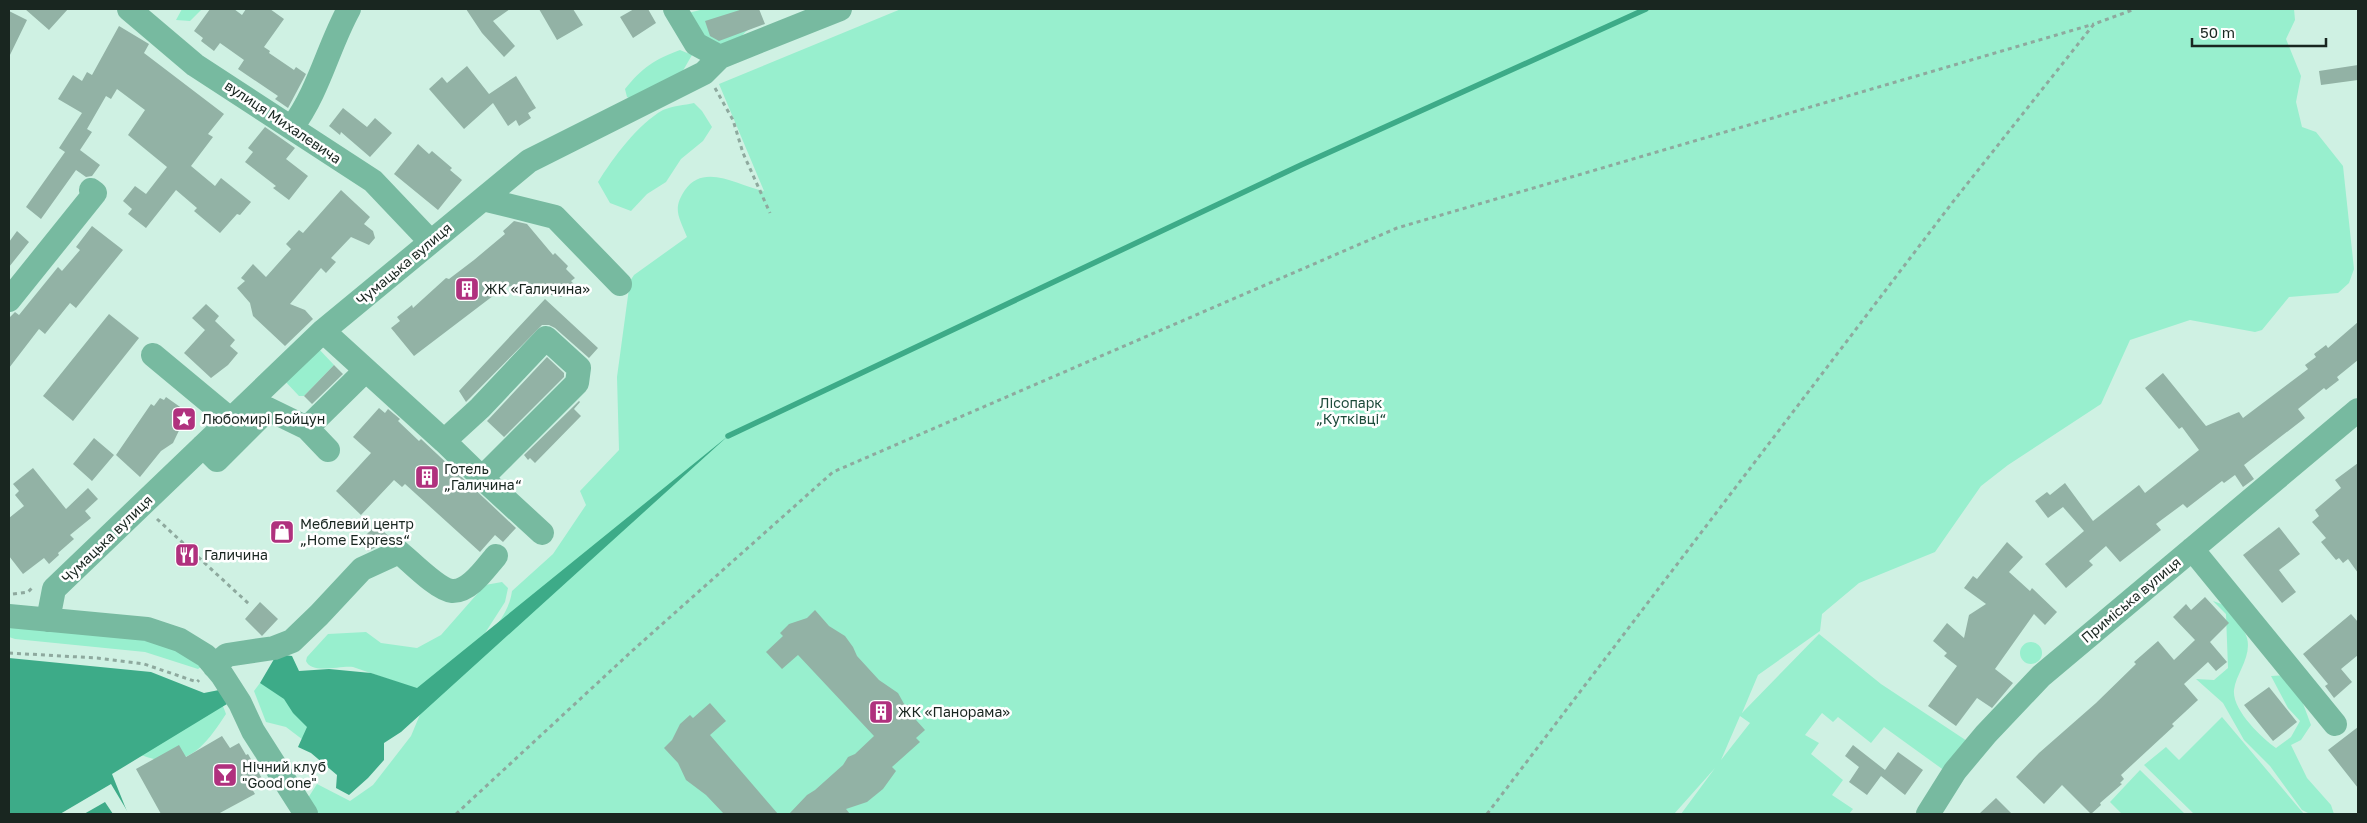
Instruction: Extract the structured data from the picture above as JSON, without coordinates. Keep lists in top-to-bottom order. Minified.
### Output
{"streets":{"street":["вулиця Михалевича","Чумацька вулиця","Приміська вулиця"]},"crossings":[["вулиця Михалевича","Чумацька вулиця"]],"parks":["Лісопарк „Кутківці“"],"places":{"building":["ЖК «Галичина»","Готель „Галичина“","ЖК «Панорама»"],"place":["Любомирі Бойцун"],"shop":["Меблевий центр „Home Express“"],"restaurant":["Галичина"],"bar":["Нічний клуб \"Good one\""]},"scale_bar":"50 m"}
